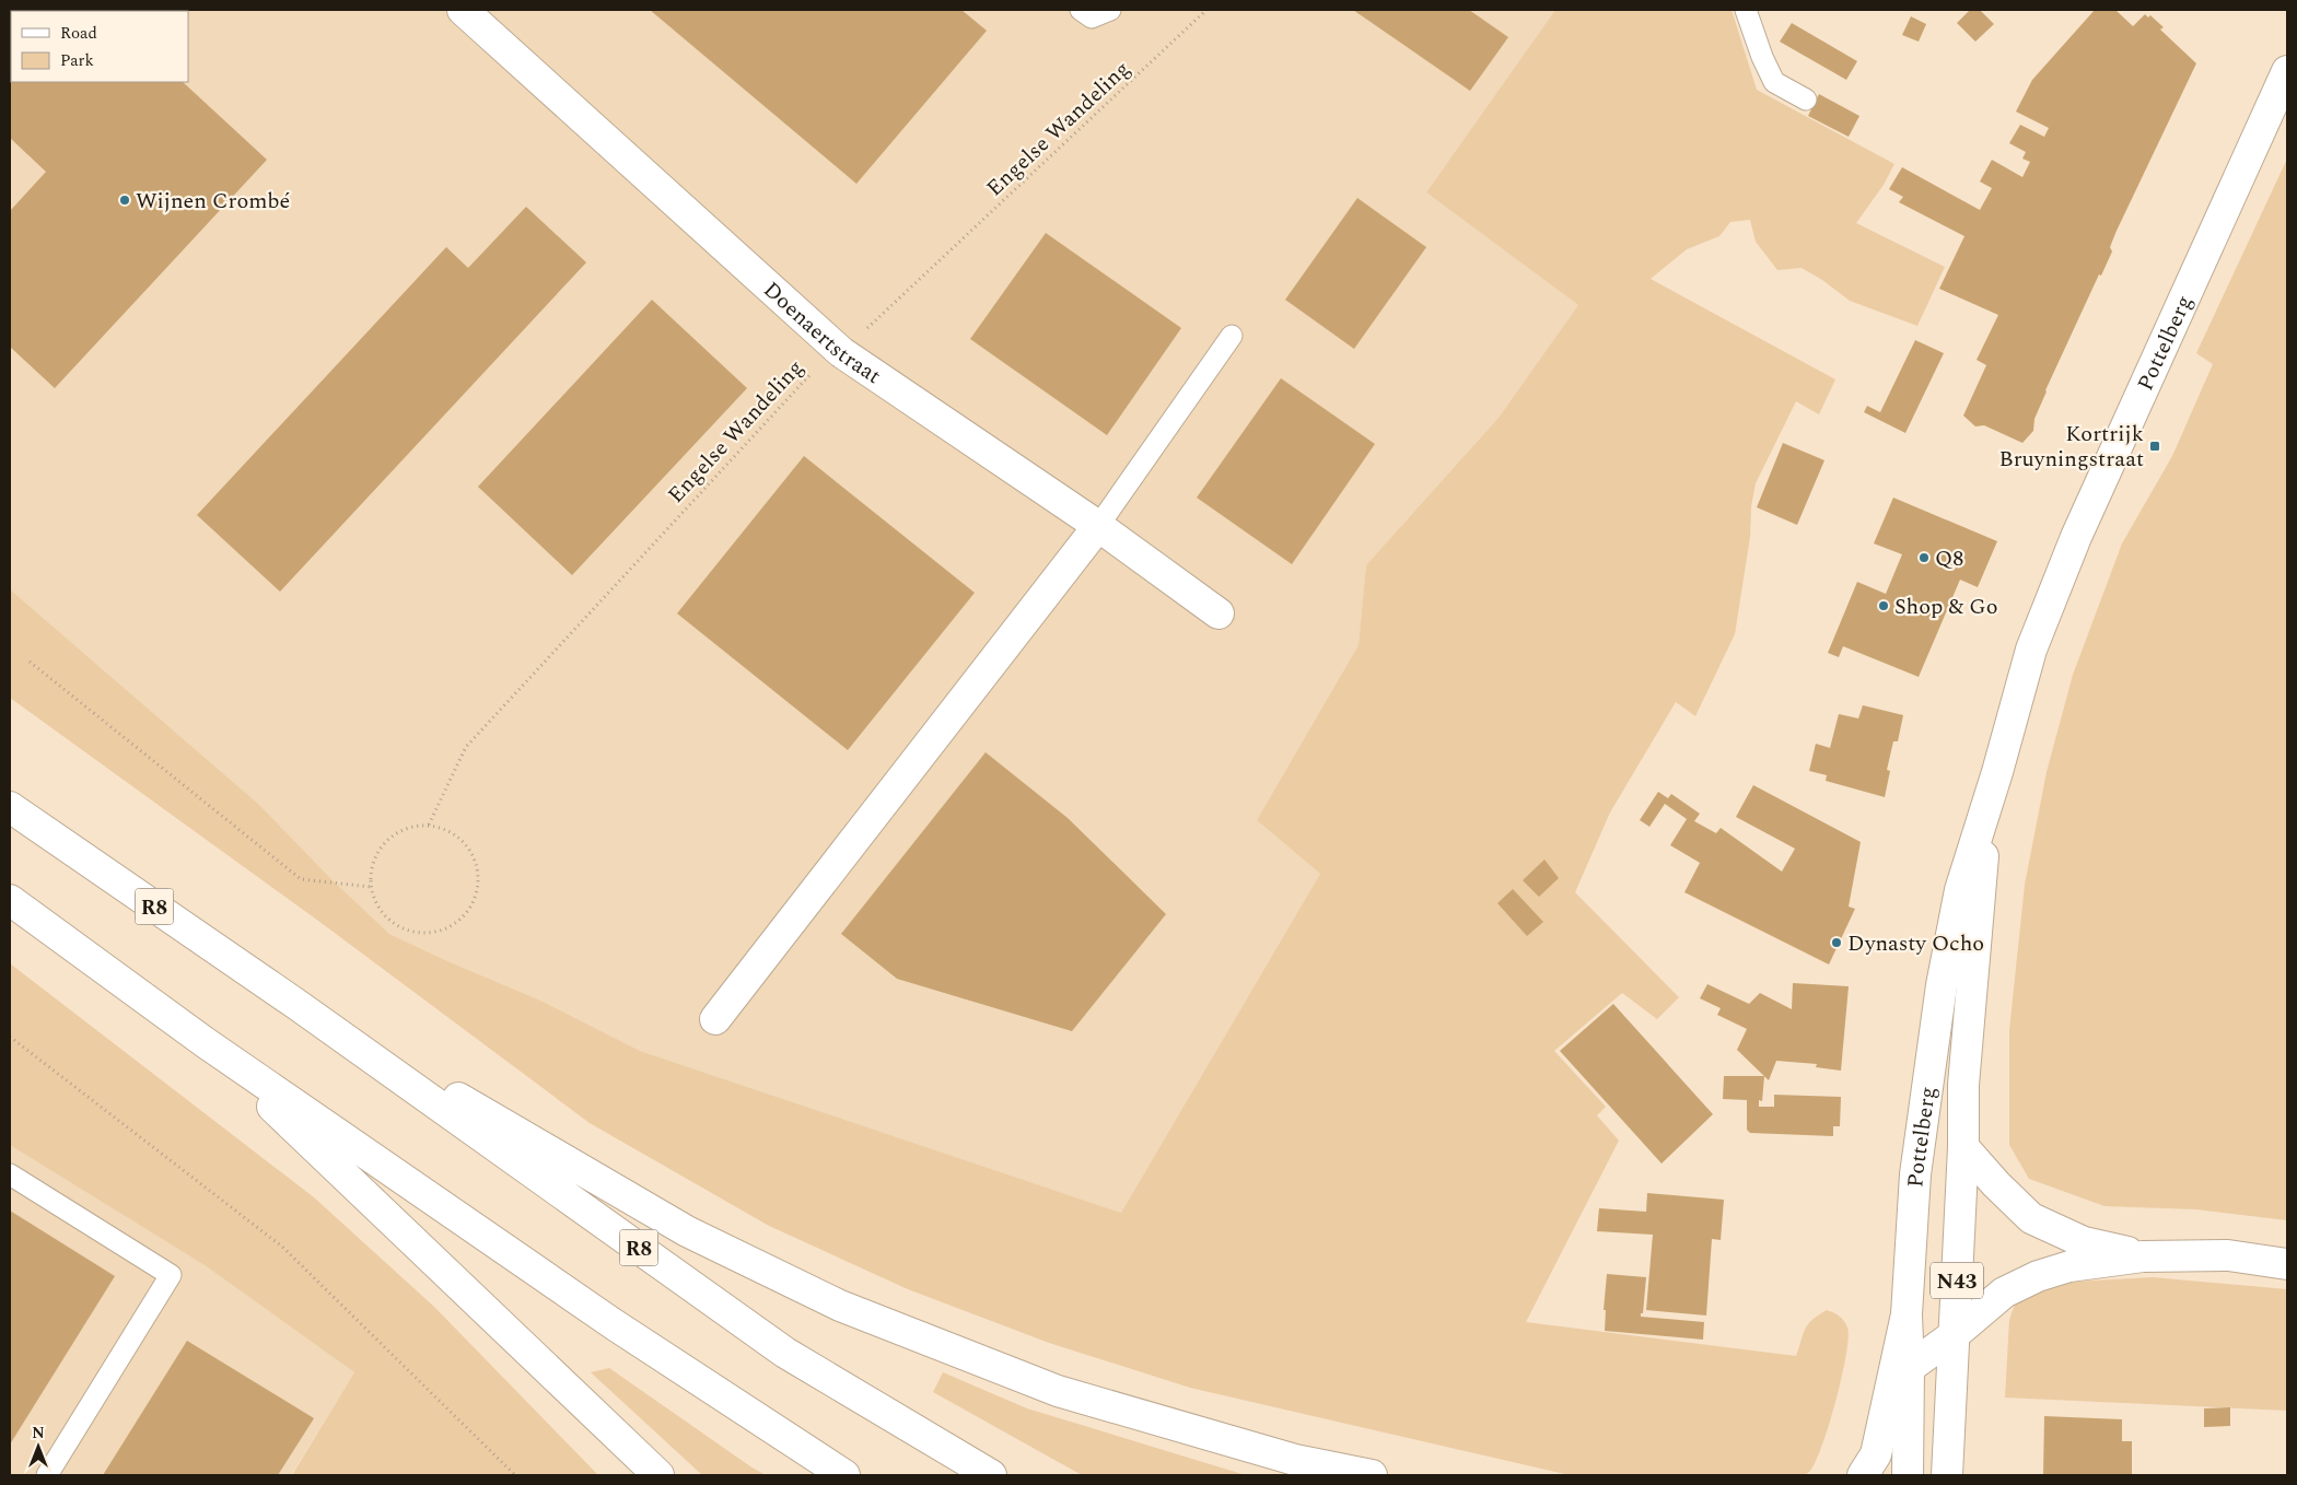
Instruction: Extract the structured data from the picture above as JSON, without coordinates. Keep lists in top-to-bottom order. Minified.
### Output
{"streets":{"main road":["Doenaertstraat","Pottelberg","R8","N43"],"path":["Engelse Wandeling"]},"crossings":[["Engelse Wandeling","Doenaertstraat"]],"places":{"other":["Wijnen Crombé","Q8","Shop & Go","Dynasty Ocho"],"transit":["Kortrijk Bruyningstraat"]},"legend":["Road","Park"],"north":"top"}
